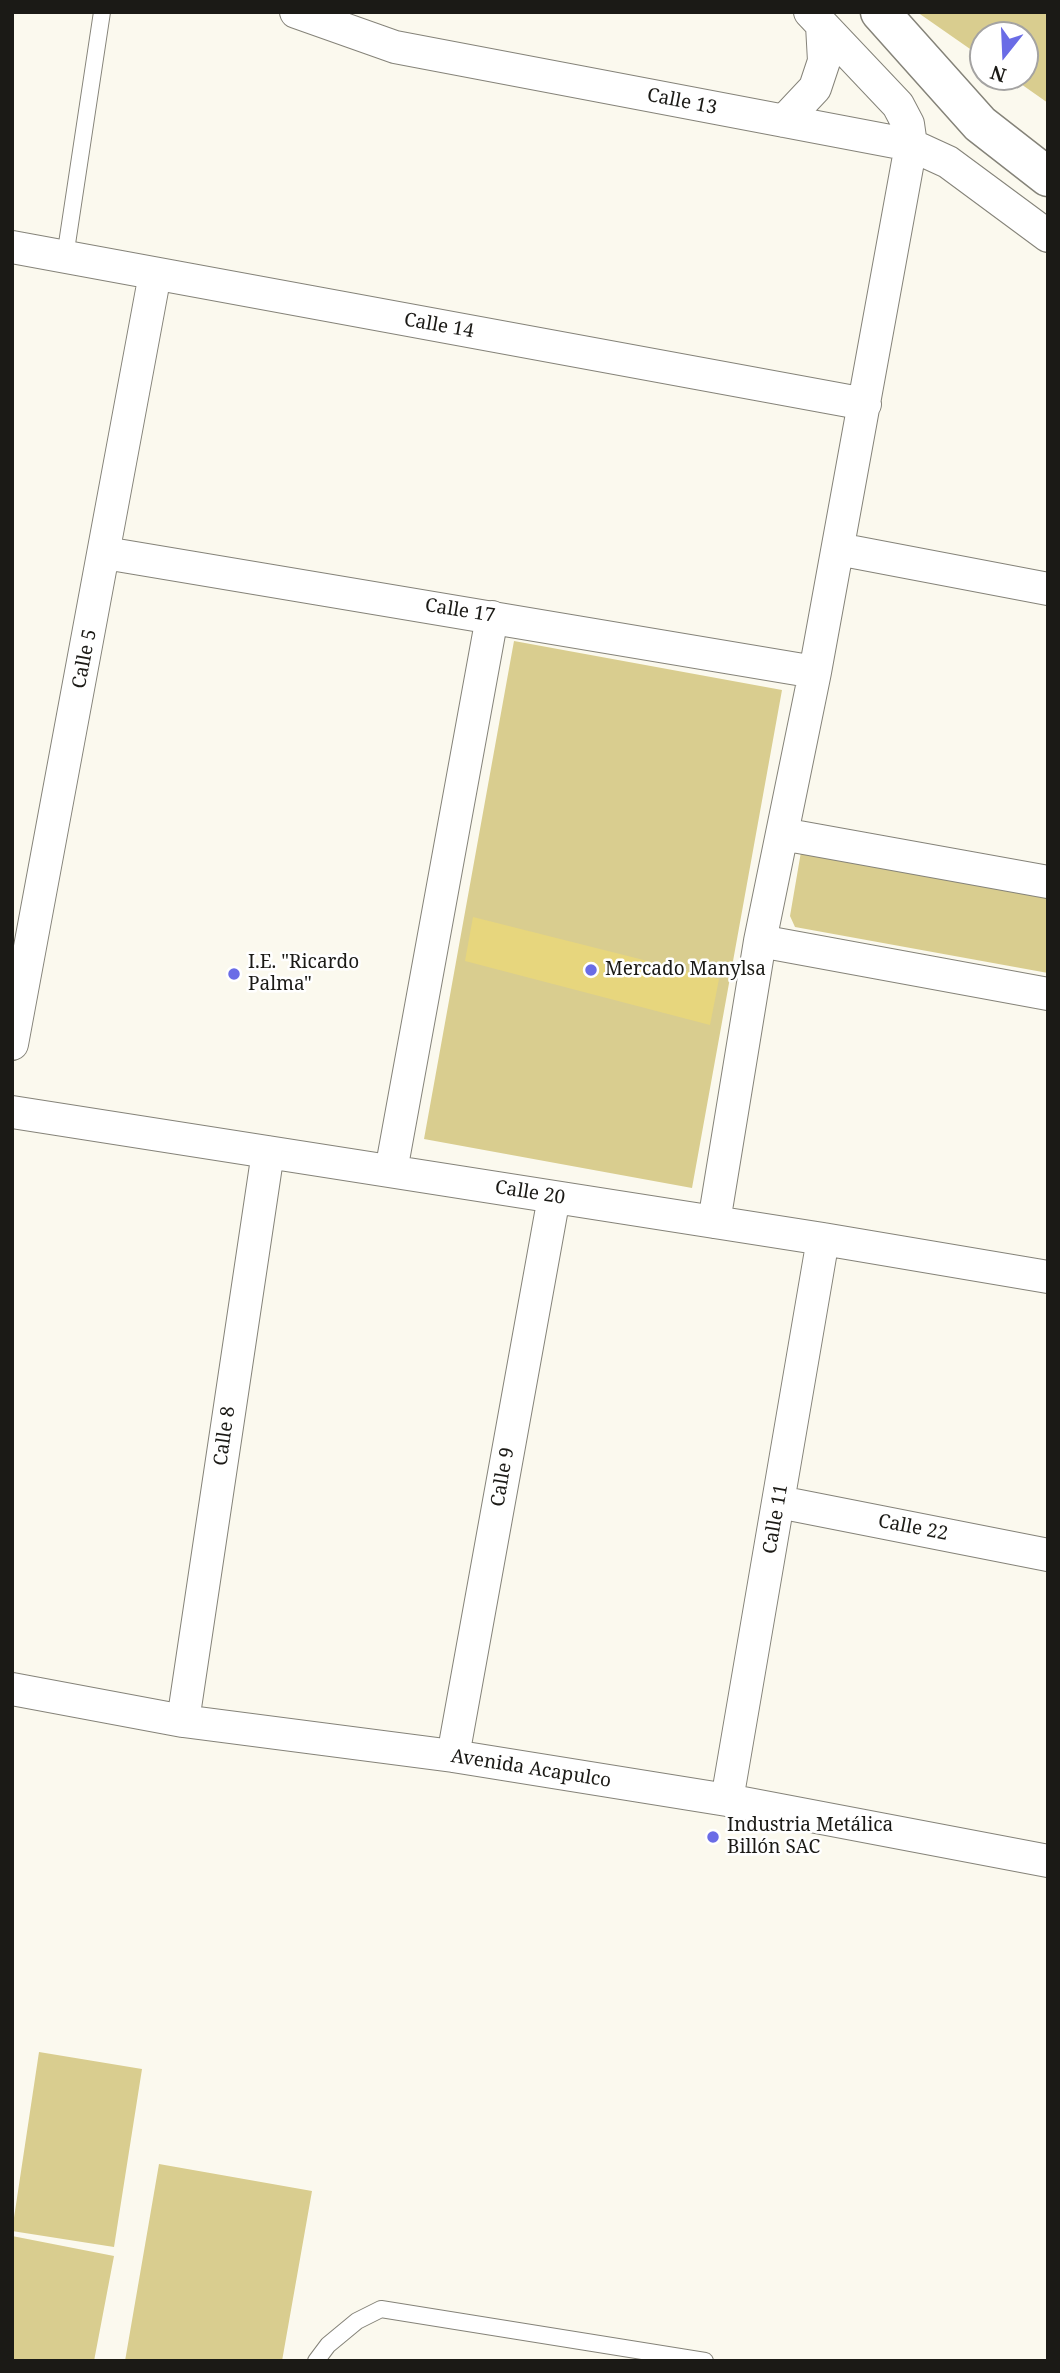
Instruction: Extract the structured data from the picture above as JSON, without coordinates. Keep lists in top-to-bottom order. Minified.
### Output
{"streets":{"street":["Calle 13","Calle 14","Calle 17","Calle 5","Calle 20","Calle 8","Calle 9","Calle 11","Calle 22","Avenida Acapulco"]},"crossings":[["Calle 14","Calle 5"],["Calle 17","Calle 5"],["Calle 20","Calle 8"],["Calle 20","Calle 9"],["Calle 20","Calle 11"],["Calle 8","Avenida Acapulco"],["Calle 9","Avenida Acapulco"],["Calle 11","Calle 22"],["Calle 11","Avenida Acapulco"]],"places":["Mercado Manylsa","I.E. \"Ricardo Palma\"","Industria Metálica Billón SAC"],"north":"bottom"}
